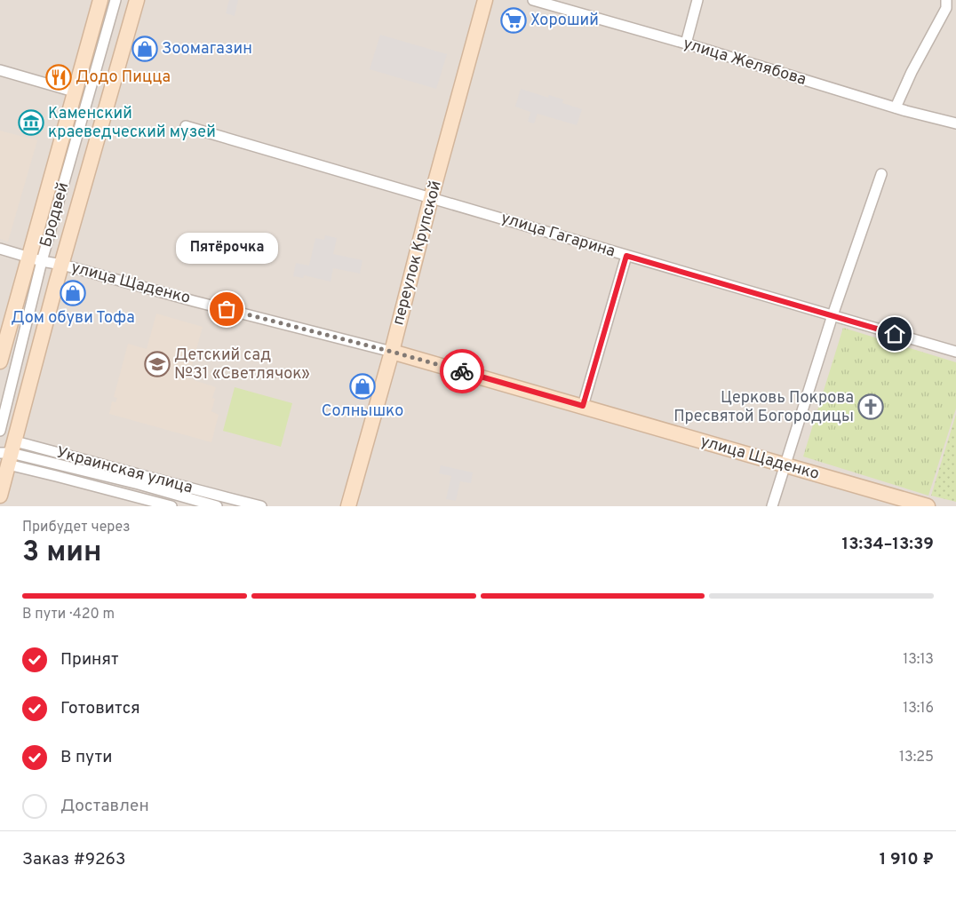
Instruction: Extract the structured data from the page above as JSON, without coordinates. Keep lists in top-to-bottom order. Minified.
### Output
{"streets":{"street":["улица Желябова","Бродвей","улица Гагарина","переулок Крупской","улица Щаденко","Украинская улица"]},"crossings":[["Бродвей","улица Щаденко"],["улица Гагарина","переулок Крупской"],["переулок Крупской","улица Щаденко"]],"places":{"supermarket":["Хороший"],"shop":["Зоомагазин","Дом обуви Тофа","Солнышко"],"restaurant":["Додо Пицца"],"museum":["Каменский краеведческий музей"],"other":["Пятёрочка"],"school or university":["Детский сад №31 «Светлячок»"],"church":["Церковь Покрова Пресвятой Богородицы"]},"page":{"bubble":"Пятёрочка","heading":["3 мин","Прибудет через","13:34–13:39"],"panel":["Заказ #9263","1 910 ₽"],"bar":"В пути · 420 m","list":[["Принят","13:13"],["Готовится","13:16"],["В пути","13:25"],"Доставлен"]}}
